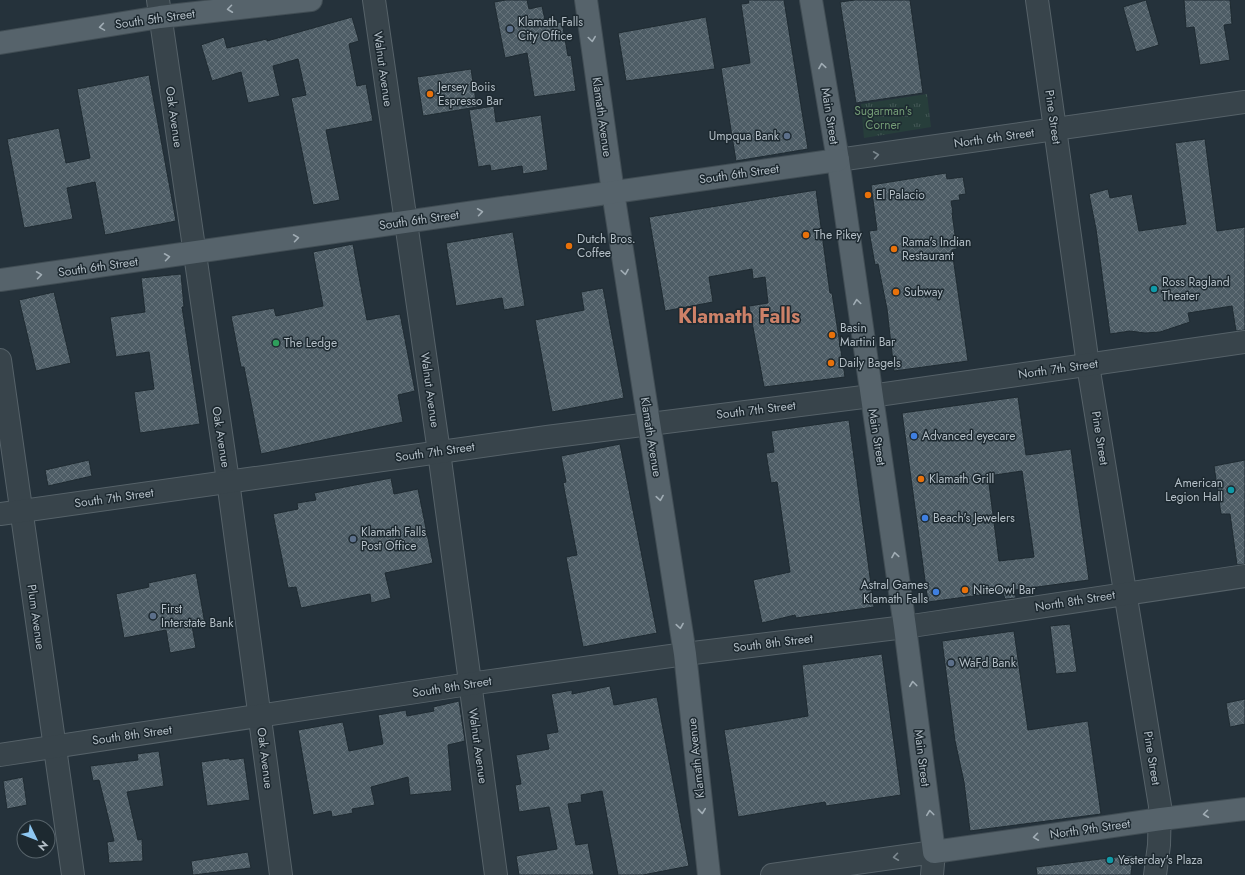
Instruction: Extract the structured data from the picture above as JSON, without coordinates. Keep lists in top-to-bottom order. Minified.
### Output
{"streets":{"main road":["South 5th Street","Main Street","Klamath Avenue","South 6th Street","North 9th Street"],"street":["Walnut Avenue","Oak Avenue","Pine Street","North 6th Street","North 7th Street","South 7th Street","North 8th Street","Plum Avenue","South 8th Street"]},"crossings":[["South 5th Street","Oak Avenue"],["Walnut Avenue","South 6th Street"],["Walnut Avenue","South 7th Street"],["Walnut Avenue","South 8th Street"],["Main Street","North 6th Street"],["Main Street","South 6th Street"],["Main Street","North 7th Street"],["Main Street","South 7th Street"],["Main Street","North 8th Street"],["Main Street","South 8th Street"],["Main Street","North 9th Street"],["Oak Avenue","South 6th Street"],["Oak Avenue","South 7th Street"],["Oak Avenue","South 8th Street"],["Klamath Avenue","South 6th Street"],["Klamath Avenue","South 7th Street"],["Klamath Avenue","South 8th Street"],["Pine Street","North 6th Street"],["Pine Street","North 7th Street"],["Pine Street","North 8th Street"],["Pine Street","North 9th Street"],["North 6th Street","South 6th Street"],["North 7th Street","South 7th Street"],["South 7th Street","Plum Avenue"],["North 8th Street","South 8th Street"],["Plum Avenue","South 8th Street"]],"one_way":["South 5th Street","Main Street","Klamath Avenue","North 6th Street","South 6th Street","North 9th Street"],"districts":["Klamath Falls"],"parks":["Sugarman's Corner"],"places":["Klamath Falls City Office","Jersey Boiis Espresso Bar","Umpqua Bank","El Palacio","The Pikey","Dutch Bros. Coffee","Rama's Indian Restaurant","Ross Ragland Theater","Subway","Basin Martini Bar","The Ledge","Daily Bagels","Advanced eyecare","Klamath Grill","American Legion Hall","Beach's Jewelers","Klamath Falls Post Office","NiteOwl Bar","Astral Games Klamath Falls","First Interstate Bank","WaFd Bank","Yesterday's Plaza"],"north":"bottom right"}
